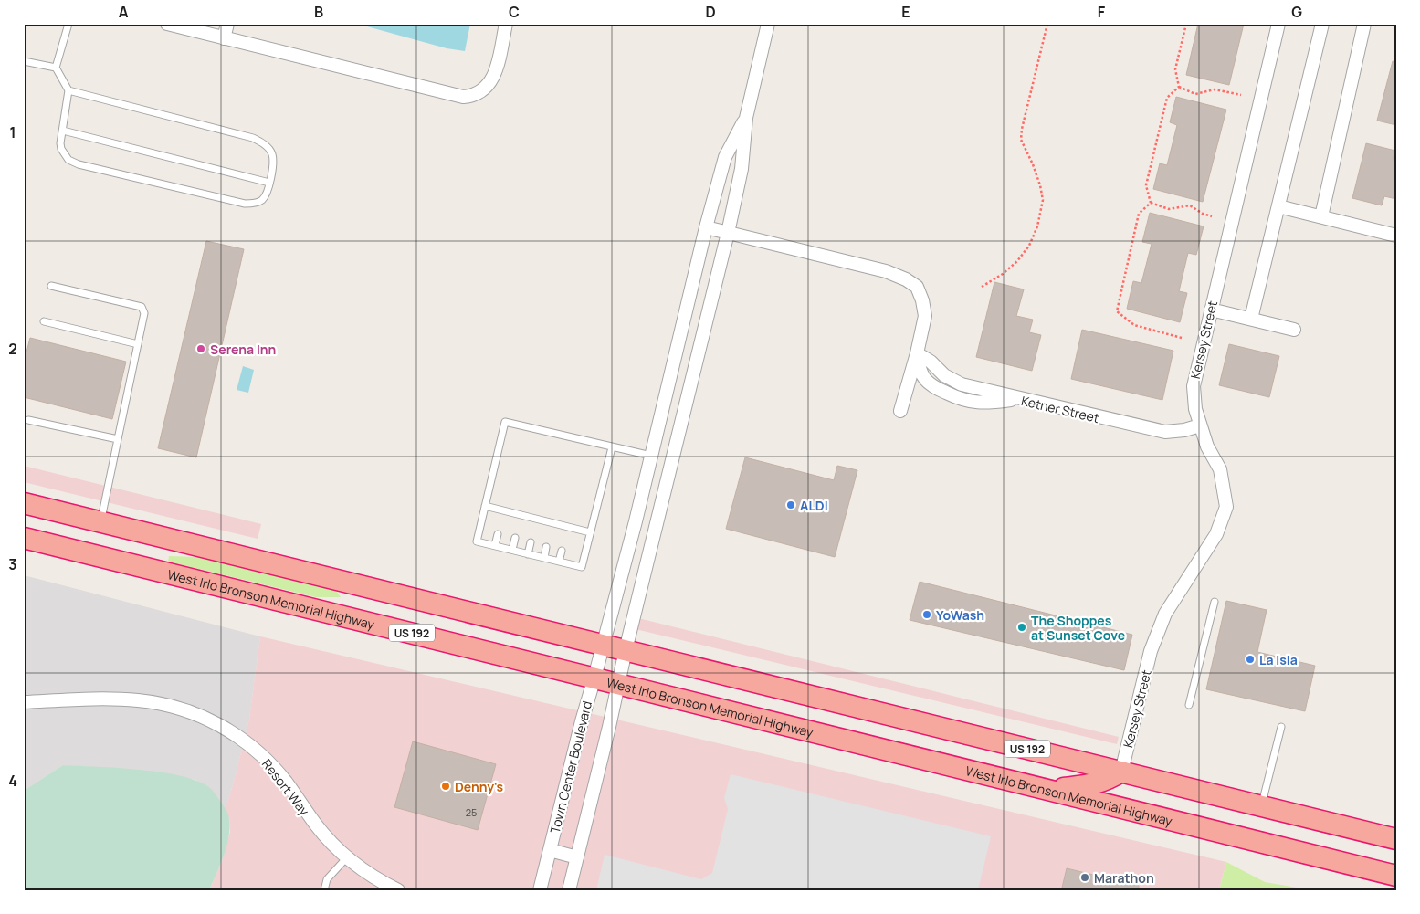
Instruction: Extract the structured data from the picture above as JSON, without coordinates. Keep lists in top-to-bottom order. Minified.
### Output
{"streets":{"highway":["West Irlo Bronson Memorial Highway","US 192"],"street":["Kersey Street","Ketner Street","Town Center Boulevard","Resort Way"]},"crossings":[["Kersey Street","Ketner Street"],["Kersey Street","US 192"],["West Irlo Bronson Memorial Highway","Town Center Boulevard"],["US 192","Town Center Boulevard"]],"places":["Serena Inn","ALDI","YoWash","The Shoppes at Sunset Cove","La Isla","Denny's","Marathon"],"house_numbers":["25"],"grid":{"columns":["A","B","C","D","E","F","G"],"rows":["1","2","3","4"]}}
